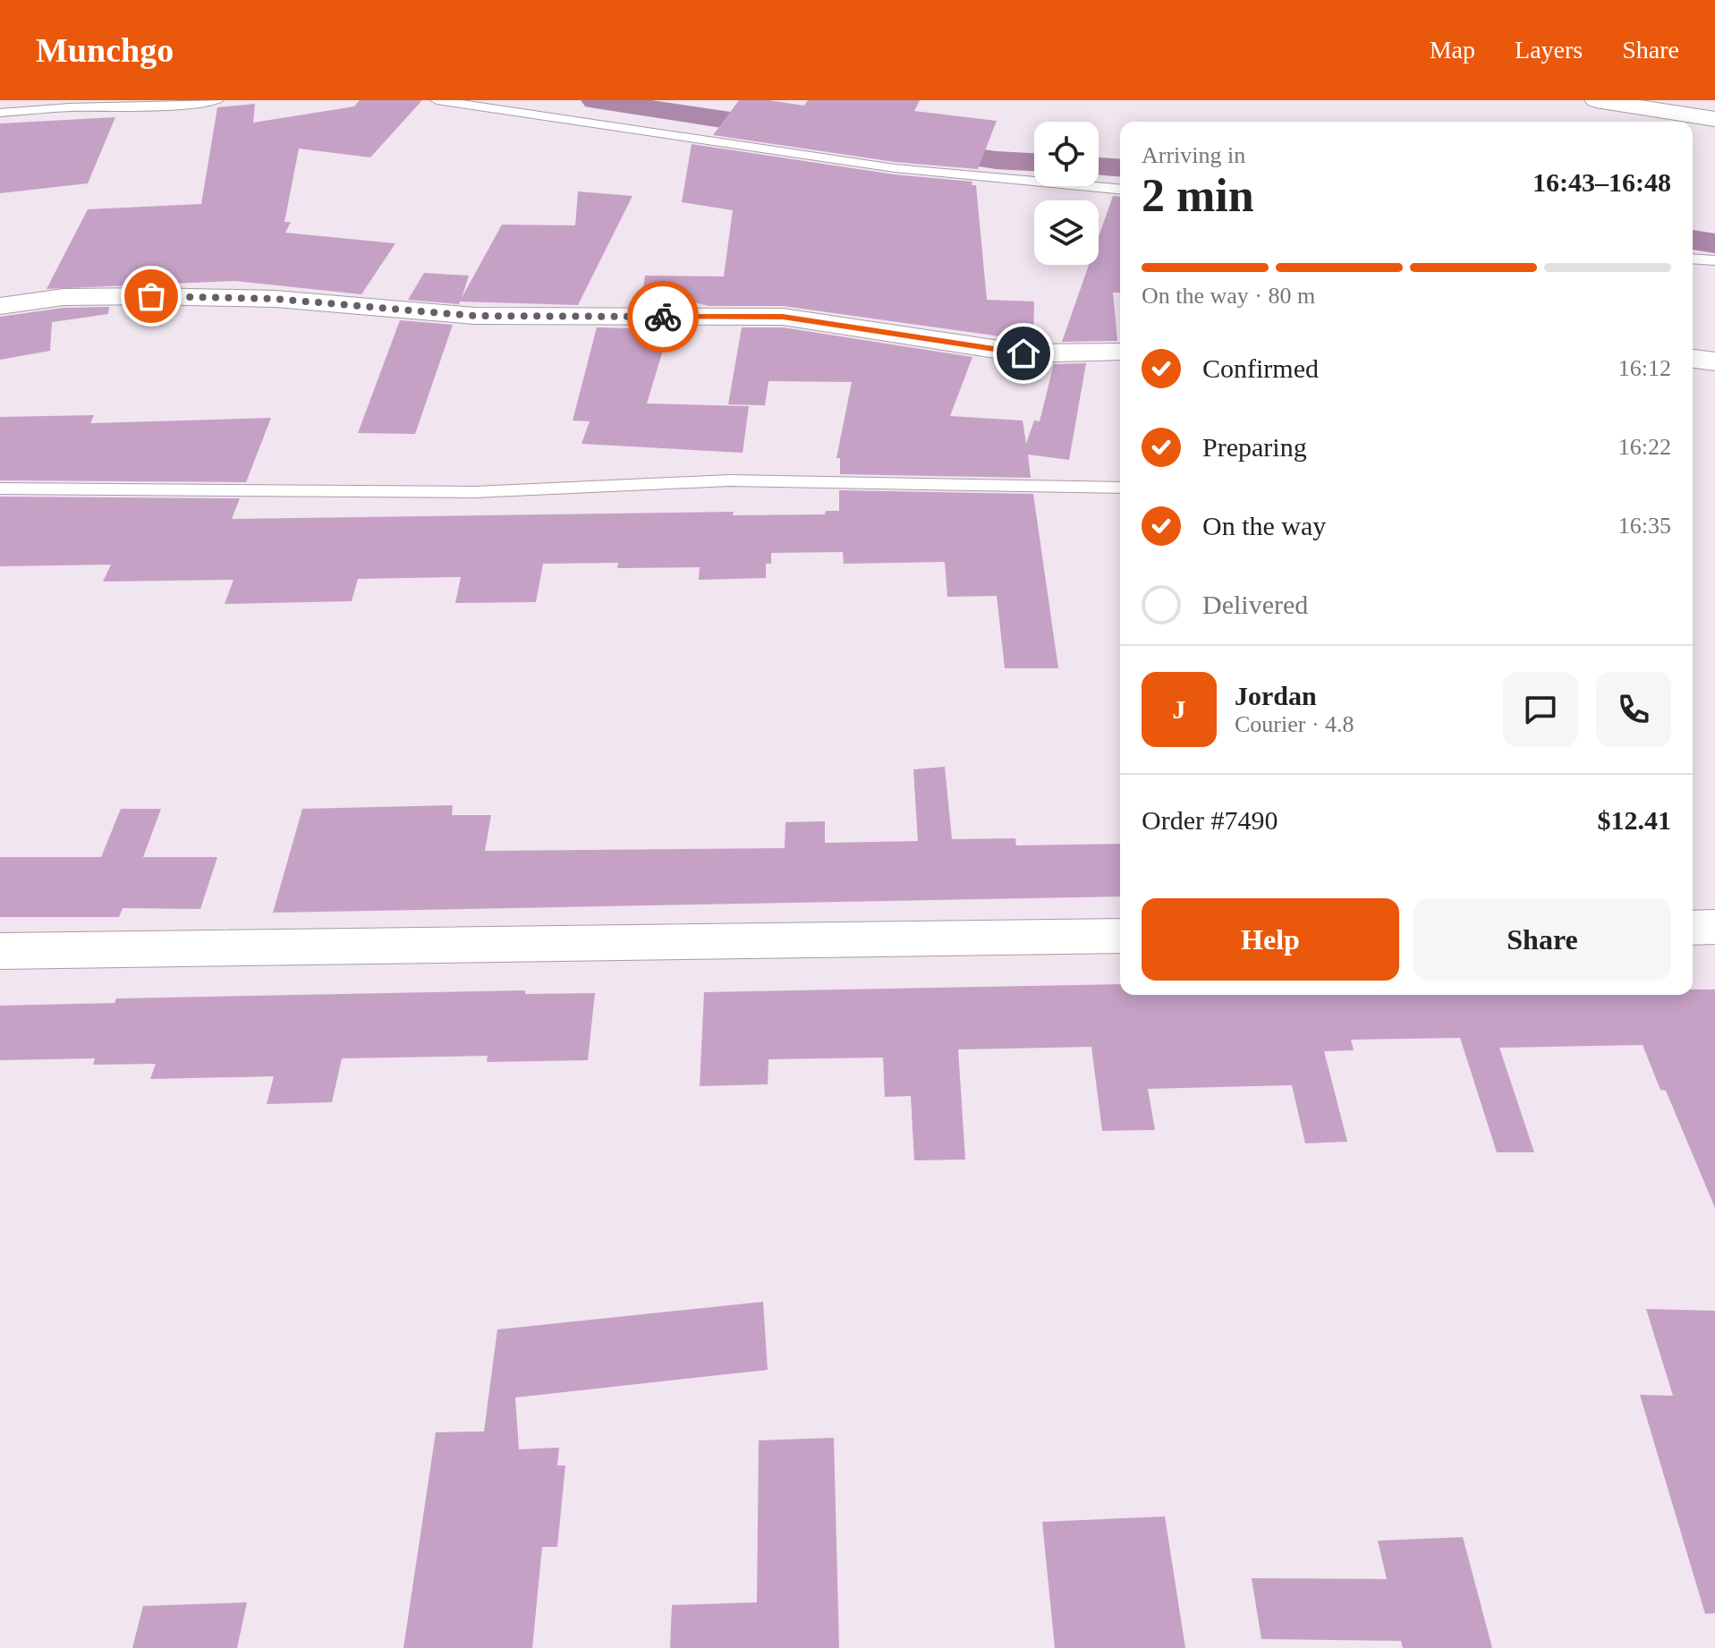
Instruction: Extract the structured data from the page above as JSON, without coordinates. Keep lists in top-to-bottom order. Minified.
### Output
{"page":{"header":"Munchgo","nav":["Map","Layers","Share"],"heading":["2 min","Arriving in","16:43–16:48"],"panel":["Jordan","Courier · 4.8","Order #7490","$12.41"],"bar":"On the way · 80 m","list":[["Confirmed","16:12"],["Preparing","16:22"],["On the way","16:35"],"Delivered"],"round":"J","buttons":["Help","Share"]}}
